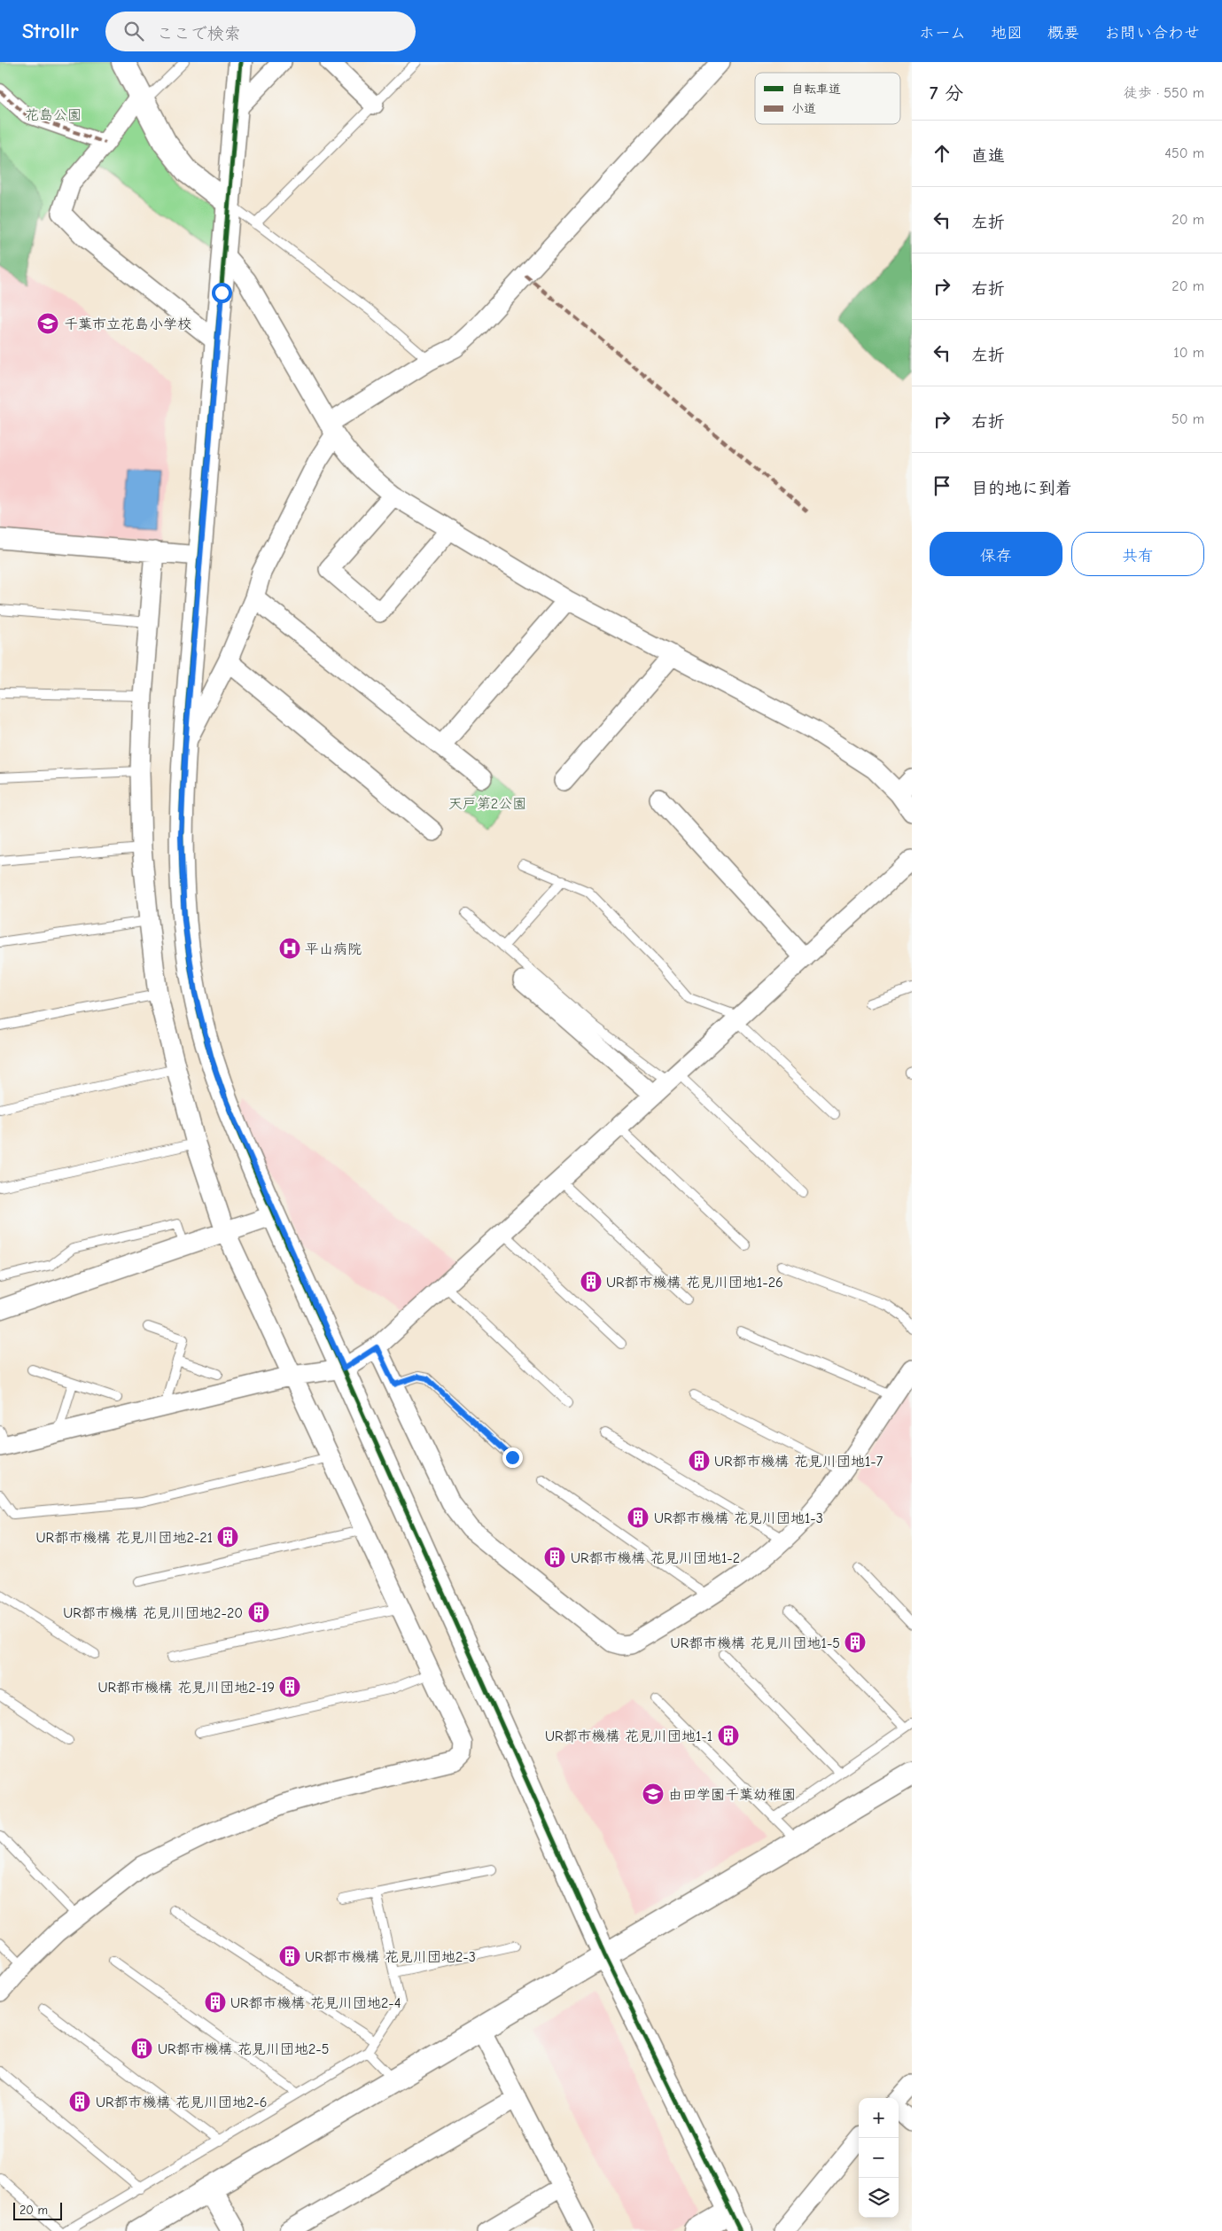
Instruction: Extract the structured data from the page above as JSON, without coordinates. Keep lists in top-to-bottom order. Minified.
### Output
{"parks":["花島公園","天戸第2公園"],"places":{"school or university":["千葉市立花島小学校","由田学園千葉幼稚園"],"hospital":["平山病院"],"building":["UR都市機構 花見川団地1-26","UR都市機構 花見川団地1-7","UR都市機構 花見川団地1-3","UR都市機構 花見川団地2-21","UR都市機構 花見川団地1-2","UR都市機構 花見川団地2-20","UR都市機構 花見川団地1-5","UR都市機構 花見川団地2-19","UR都市機構 花見川団地1-1","UR都市機構 花見川団地2-3","UR都市機構 花見川団地2-4","UR都市機構 花見川団地2-5","UR都市機構 花見川団地2-6"]},"legend":["自転車道","小道"],"scale_bar":"20 m","page":{"header":"Strollr","search":"ここで検索","nav":["ホーム","地図","概要","お問い合わせ"],"heading":["7 分","徒歩 · 550 m"],"list":[["直進","450 m"],["左折","20 m"],["右折","20 m"],["左折","10 m"],["右折","50 m"],"目的地に到着"],"buttons":["保存","共有"],"map_buttons":["+","−"],"scale":"20 m"}}
